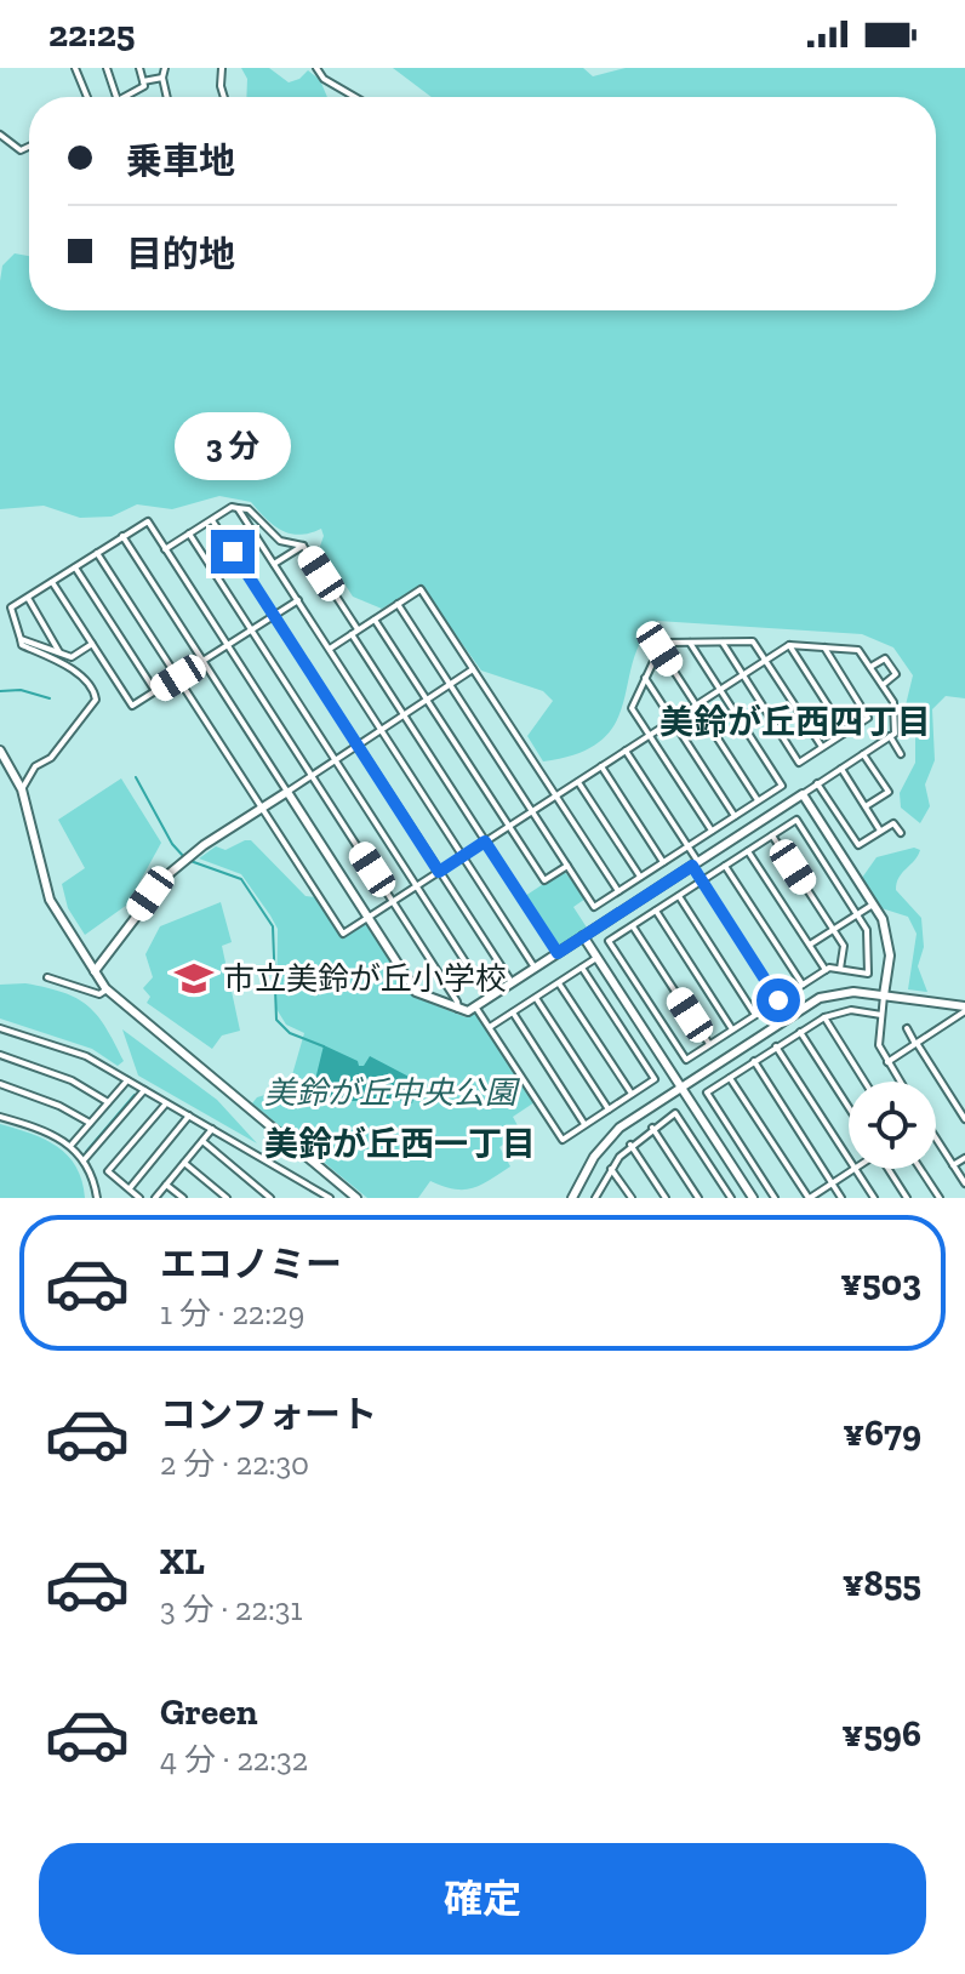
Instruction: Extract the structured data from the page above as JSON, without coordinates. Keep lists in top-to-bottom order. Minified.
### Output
{"districts":["美鈴が丘西四丁目","美鈴が丘西一丁目"],"parks":["美鈴が丘中央公園"],"places":{"school or university":["市立美鈴が丘小学校"]},"page":{"status":"22:25","banner":["乗車地","目的地"],"bubble":"3 分","list":[{"name":"エコノミー","note":"1 分 · 22:29","value":"¥503"},{"name":"コンフォート","note":"2 分 · 22:30","value":"¥679"},{"name":"XL","note":"3 分 · 22:31","value":"¥855"},{"name":"Green","note":"4 分 · 22:32","value":"¥596"}],"buttons":"確定"}}
